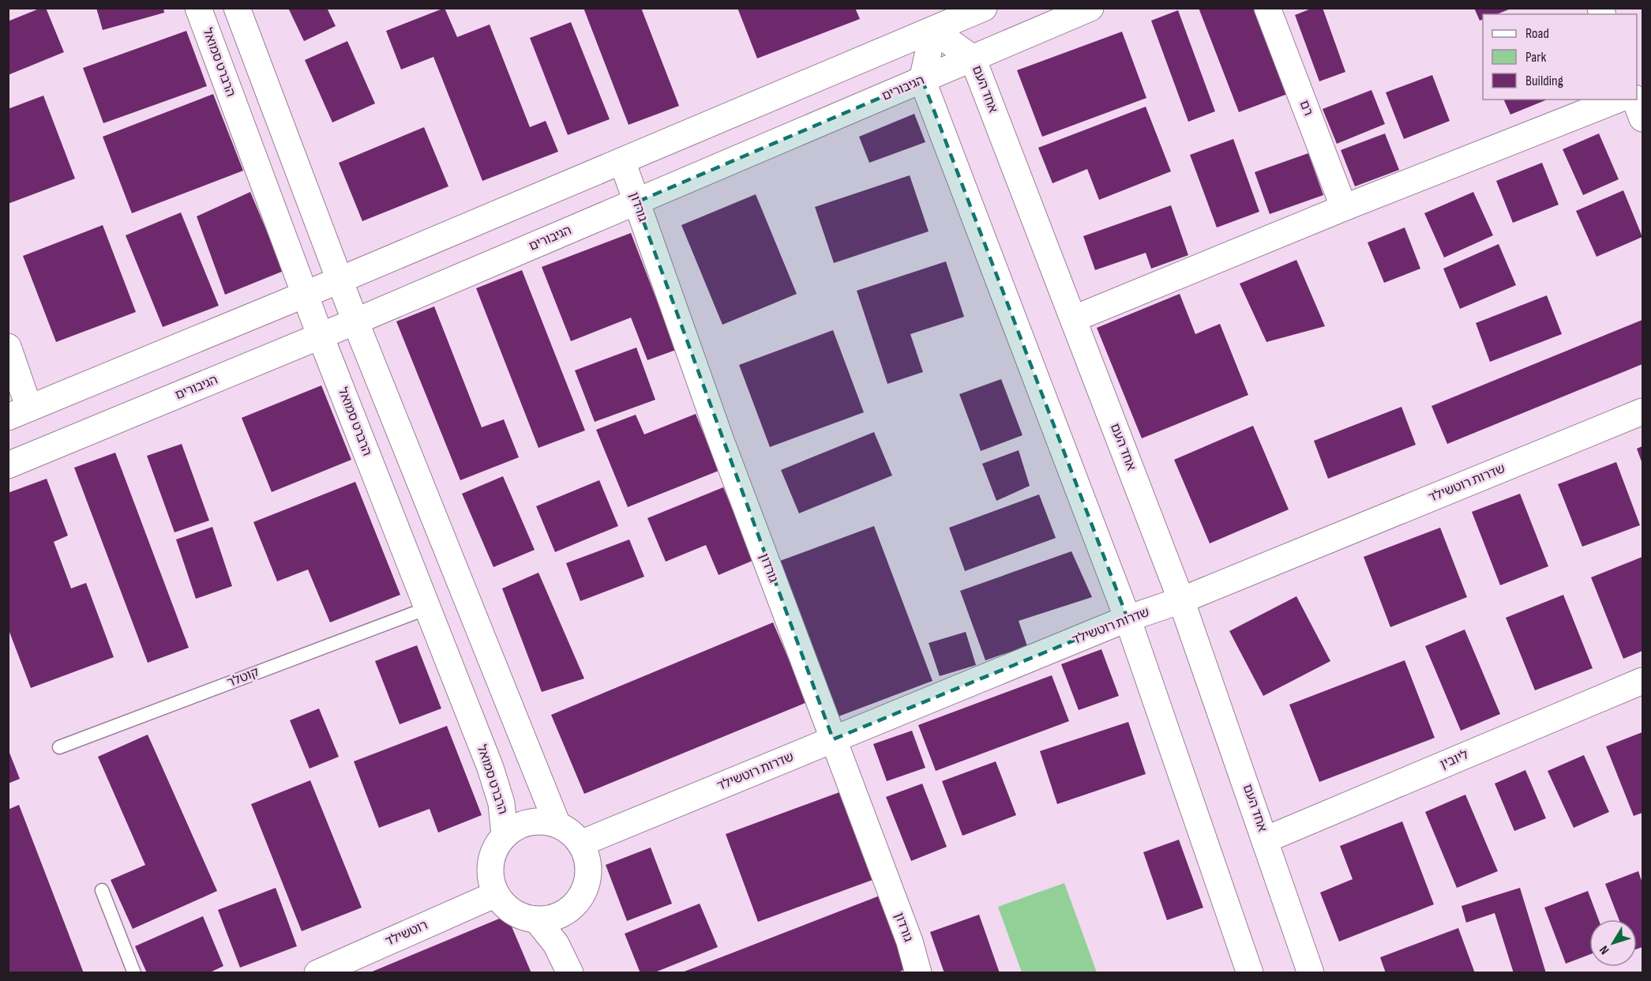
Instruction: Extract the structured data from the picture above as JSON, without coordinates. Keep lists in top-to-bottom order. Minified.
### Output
{"streets":{"street":["הרברט סמואל","הגיבורים","אחד העם","רם","גורדון","שדרות רוטשילד","ליובין","רוטשילד"],"lane":["קוטלר"]},"crossings":[["הרברט סמואל","הגיבורים"],["הרברט סמואל","שדרות רוטשילד"],["הרברט סמואל","קוטלר"],["הרברט סמואל","רוטשילד"],["הגיבורים","אחד העם"],["הגיבורים","גורדון"],["אחד העם","שדרות רוטשילד"],["אחד העם","ליובין"],["גורדון","שדרות רוטשילד"],["שדרות רוטשילד","רוטשילד"]],"legend":["Road","Park","Building"],"north":"bottom left"}
